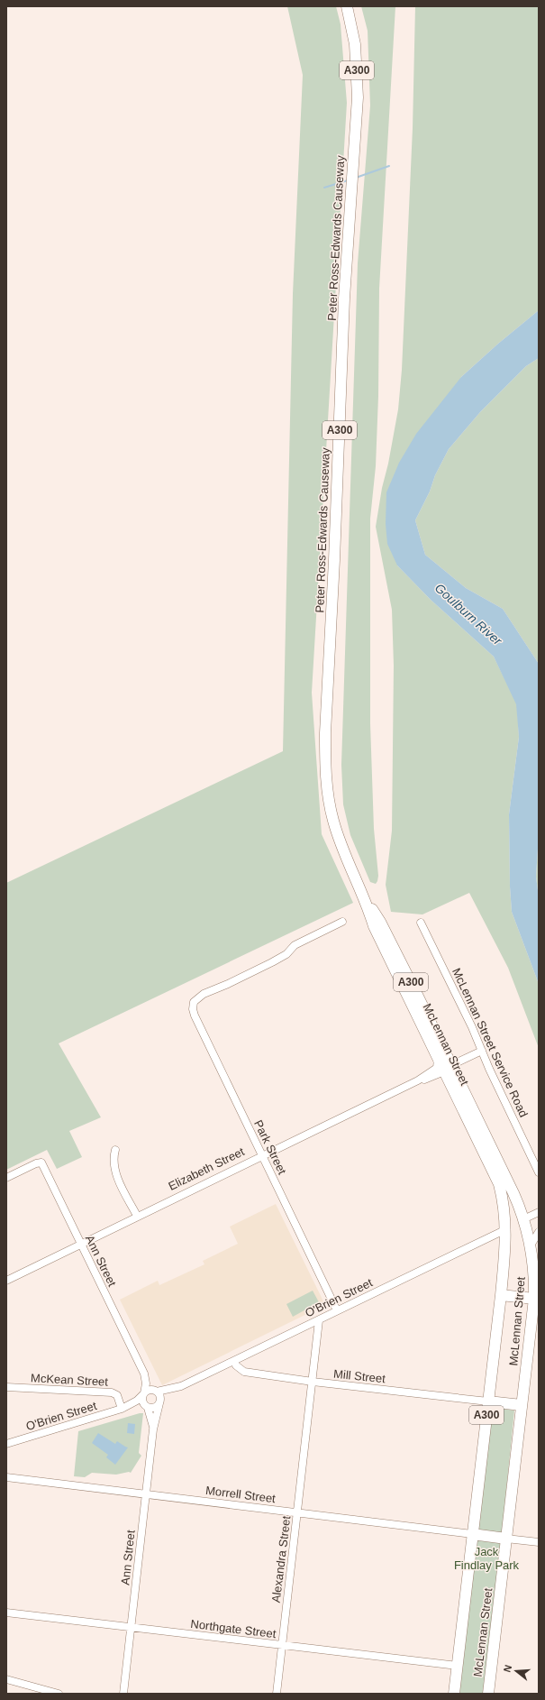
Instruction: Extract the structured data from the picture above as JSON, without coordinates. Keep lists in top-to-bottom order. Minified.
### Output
{"streets":{"highway":["A300","Peter Ross-Edwards Causeway","McLennan Street"],"street":["McLennan Street Service Road","Park Street","Elizabeth Street","Ann Street","O'Brien Street","Mill Street","McKean Street","Morrell Street","Alexandra Street","Northgate Street"]},"crossings":[["Peter Ross-Edwards Causeway","McLennan Street"],["McLennan Street Service Road","Elizabeth Street"],["McLennan Street","Elizabeth Street"],["McLennan Street","O'Brien Street"],["McLennan Street","Mill Street"],["McLennan Street","Morrell Street"],["McLennan Street","Northgate Street"],["Park Street","Elizabeth Street"],["Park Street","O'Brien Street"],["Elizabeth Street","Ann Street"],["Ann Street","O'Brien Street"],["Ann Street","Morrell Street"],["Ann Street","Northgate Street"],["O'Brien Street","Mill Street"],["O'Brien Street","McKean Street"],["O'Brien Street","Alexandra Street"],["Mill Street","Alexandra Street"],["Morrell Street","Alexandra Street"],["Alexandra Street","Northgate Street"]],"water":["Goulburn River"],"parks":["Jack Findlay Park"],"north":"left"}
